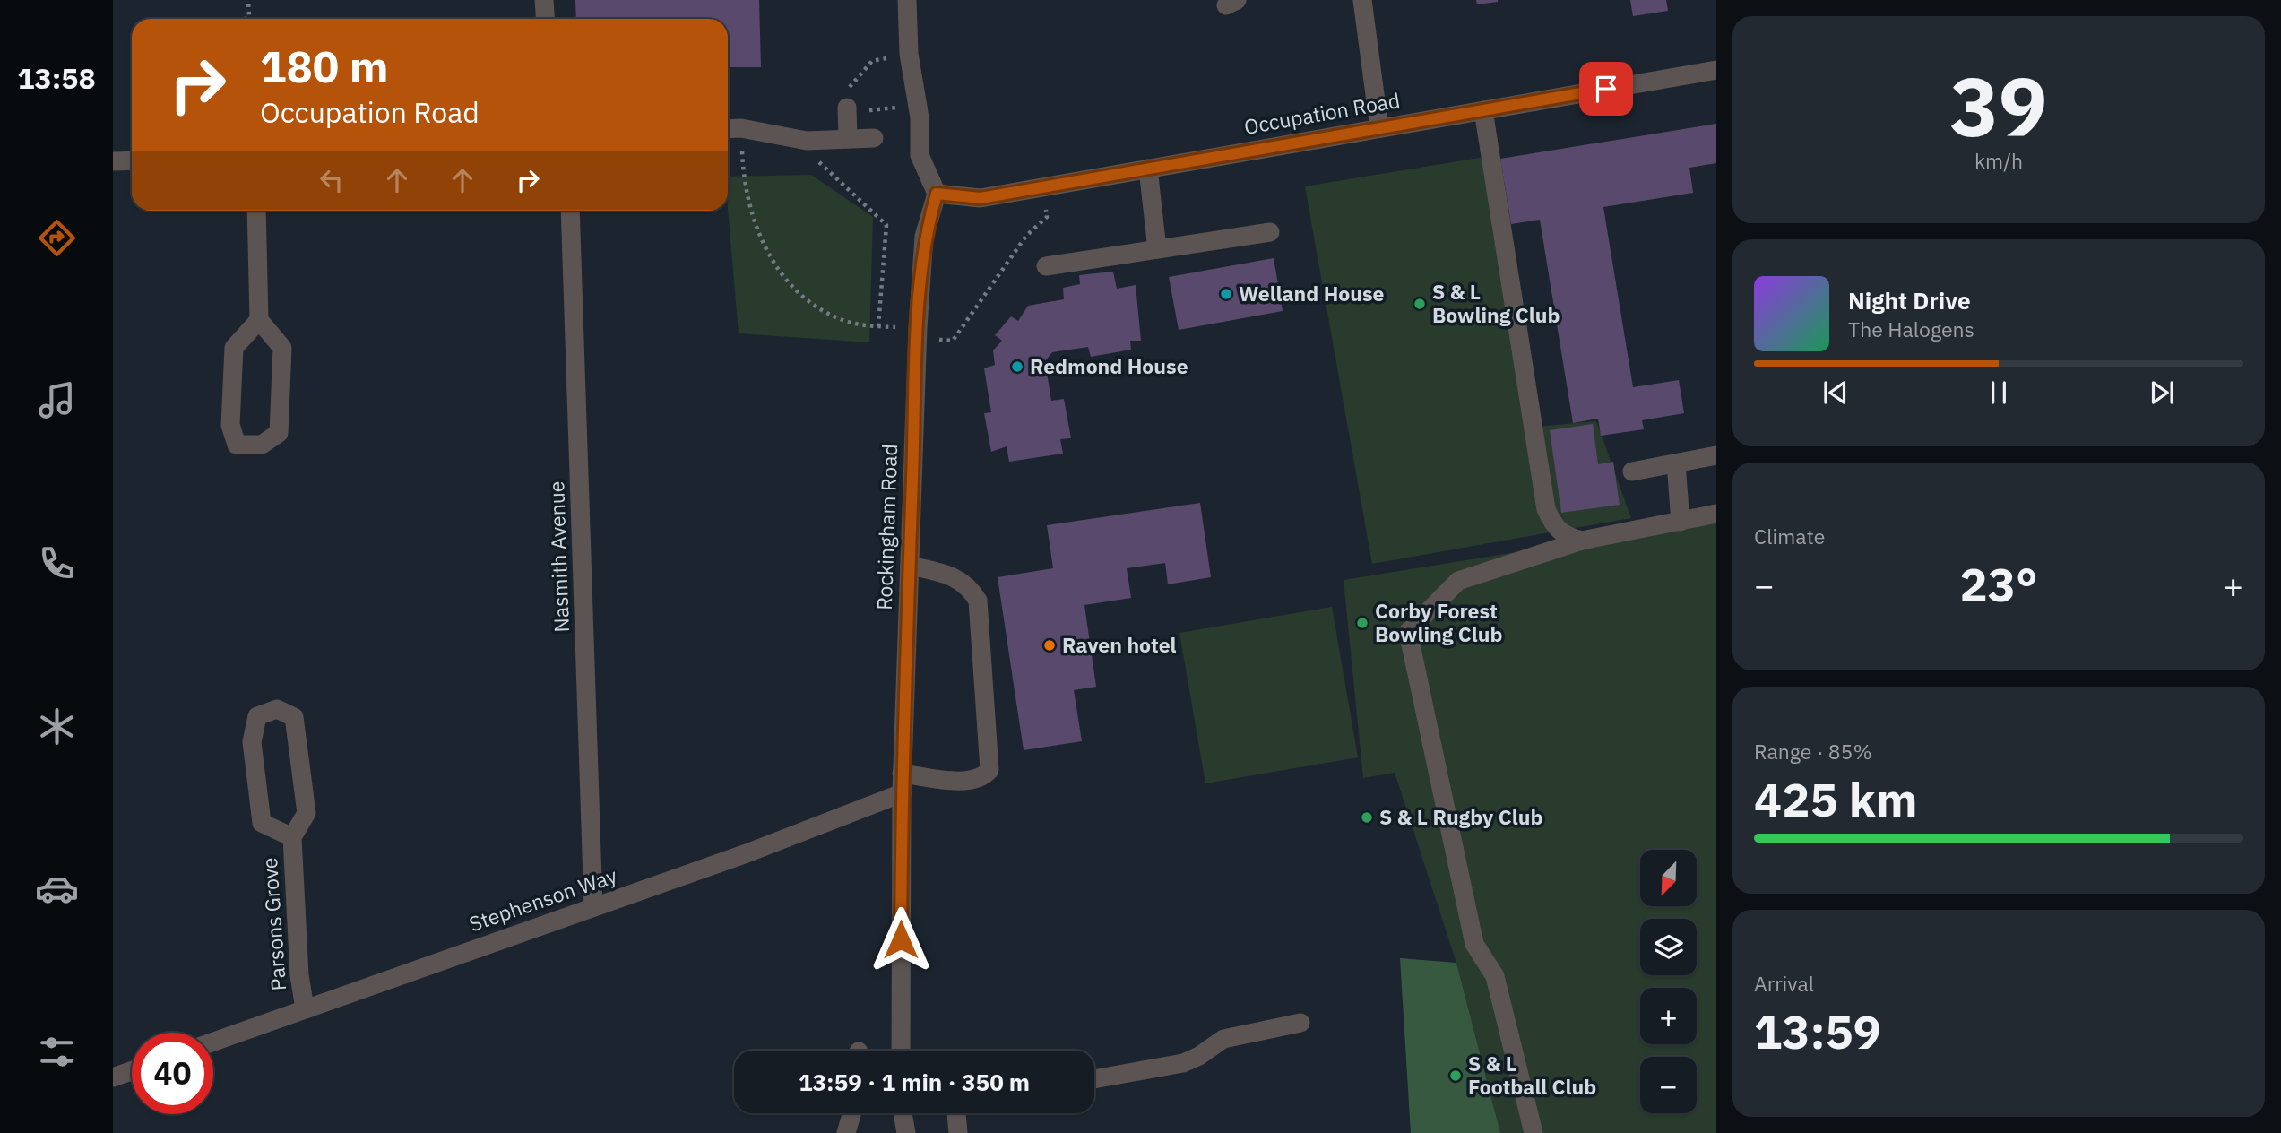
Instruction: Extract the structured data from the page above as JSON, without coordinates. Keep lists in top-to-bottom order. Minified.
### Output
{"streets":{"street":["Occupation Road","Rockingham Road","Nasmith Avenue","Stephenson Way","Parsons Grove"]},"crossings":[["Occupation Road","Rockingham Road"],["Rockingham Road","Stephenson Way"],["Nasmith Avenue","Stephenson Way"],["Stephenson Way","Parsons Grove"]],"places":["Welland House","S & L Bowling Club","Redmond House","Corby Forest Bowling Club","Raven hotel","S & L Rugby Club","S & L Football Club"],"north":"bottom left","page":{"tabs":"13:58","tile":[["39","km/h"],"Climate",["Range · 85%","425 km"],["Arrival","13:59"]],"turn":["180 m","Occupation Road"],"song":["Night Drive","The Halogens"],"heat":["−","23°","+"],"map_buttons":["+","−"],"limit":"40","trip":"13:59 · 1 min · 350 m"}}
